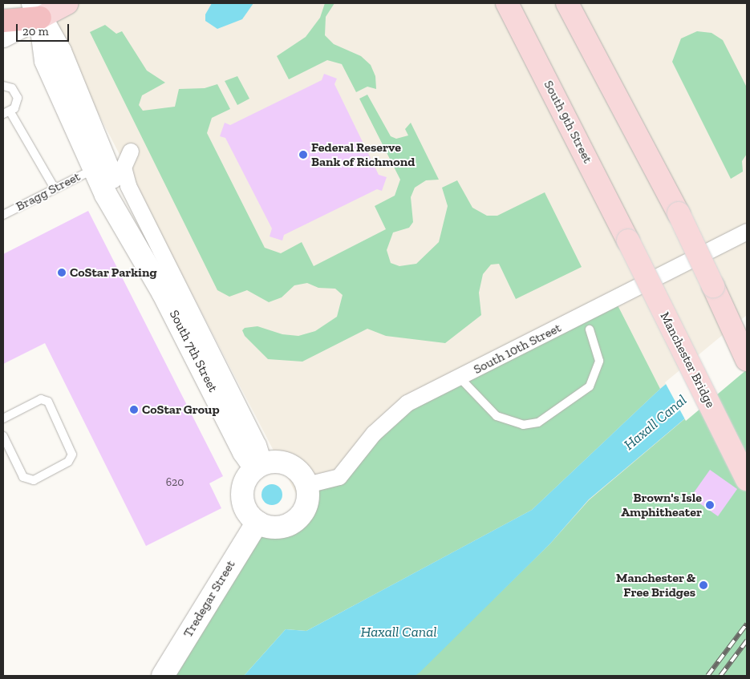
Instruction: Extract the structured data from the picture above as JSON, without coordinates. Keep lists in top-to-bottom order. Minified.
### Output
{"streets":{"main road":["South 9th Street","Manchester Bridge"],"street":["South 10th Street","South 7th Street","Tredegar Street"],"lane":["Bragg Street"]},"crossings":[["South 9th Street","Manchester Bridge"],["Bragg Street","South 7th Street"],["South 10th Street","South 7th Street"],["South 10th Street","Tredegar Street"],["South 7th Street","Tredegar Street"]],"water":["Haxall Canal"],"places":["Federal Reserve Bank of Richmond","CoStar Parking","CoStar Group","Brown's Isle Amphitheater","Manchester & Free Bridges"],"house_numbers":["620"],"scale_bar":"20 m"}
